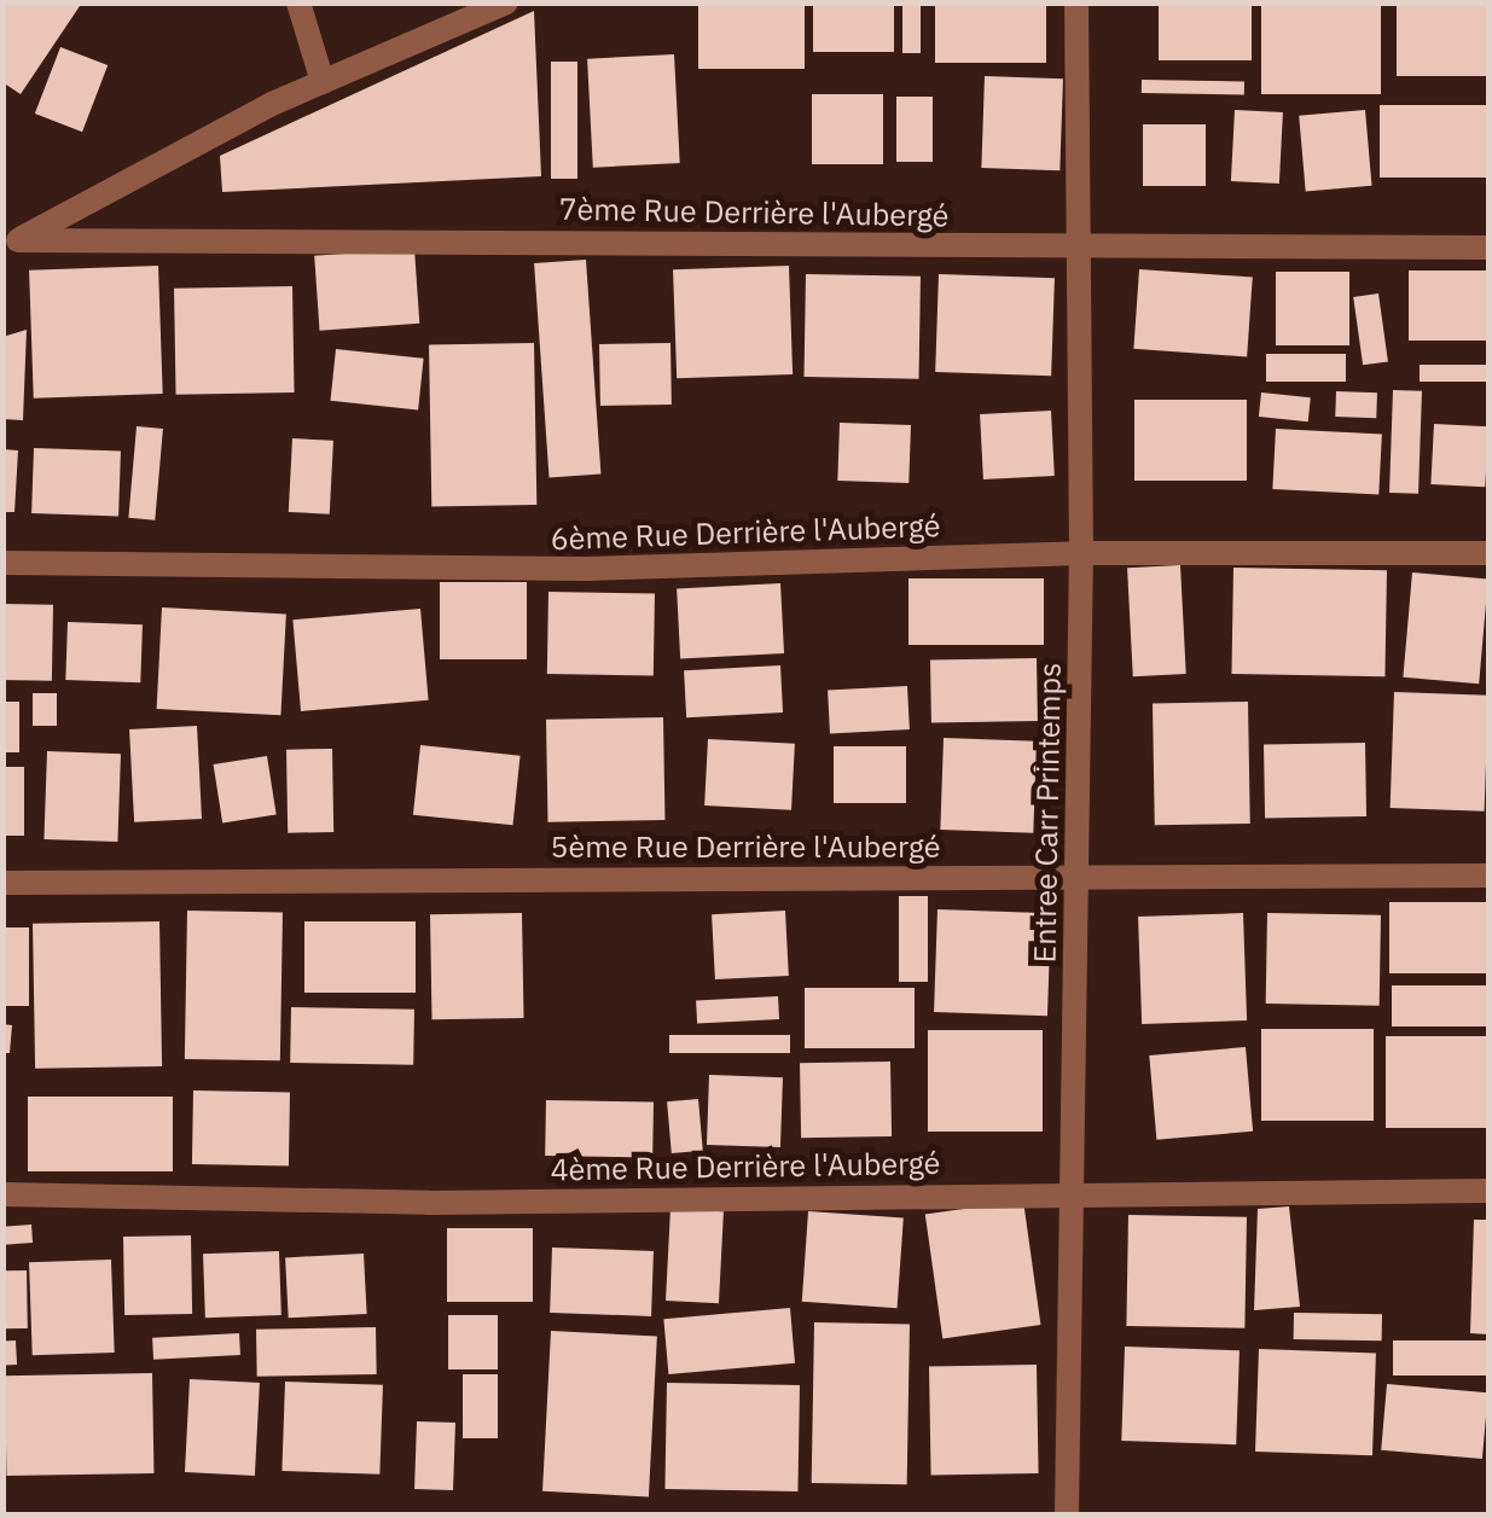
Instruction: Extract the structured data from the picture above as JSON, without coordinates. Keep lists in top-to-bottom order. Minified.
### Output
{"streets":{"street":["7ème Rue Derrière l'Aubergé","6ème Rue Derrière l'Aubergé","Entree Carr Printemps","5ème Rue Derrière l'Aubergé","4ème Rue Derrière l'Aubergé"]},"crossings":[["7ème Rue Derrière l'Aubergé","Entree Carr Printemps"],["6ème Rue Derrière l'Aubergé","Entree Carr Printemps"],["Entree Carr Printemps","5ème Rue Derrière l'Aubergé"],["Entree Carr Printemps","4ème Rue Derrière l'Aubergé"]]}
